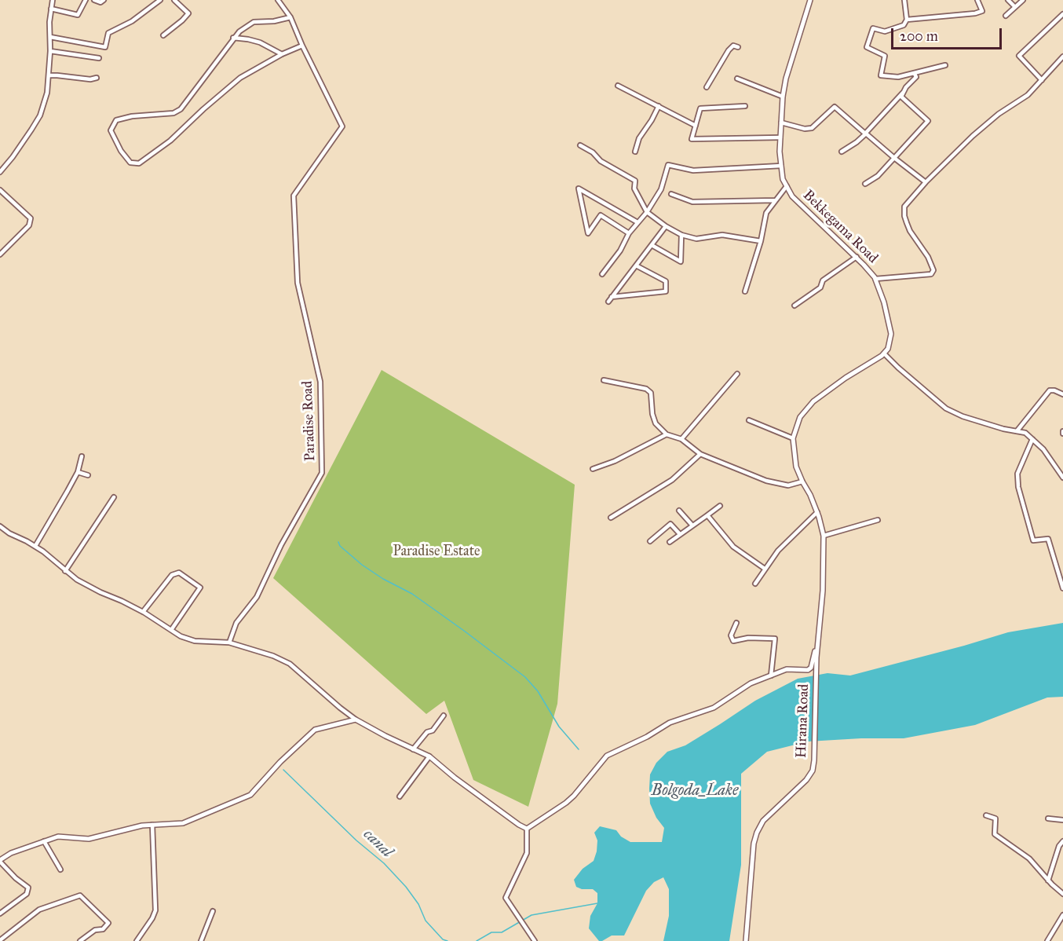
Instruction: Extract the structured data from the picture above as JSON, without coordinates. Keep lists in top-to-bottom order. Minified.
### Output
{"streets":{"street":["Bekkegama Road","Paradise Road","Hirana Road"]},"water":["Bolgoda_Lake","canal"],"parks":["Paradise Estate"],"scale_bar":"200 m"}
